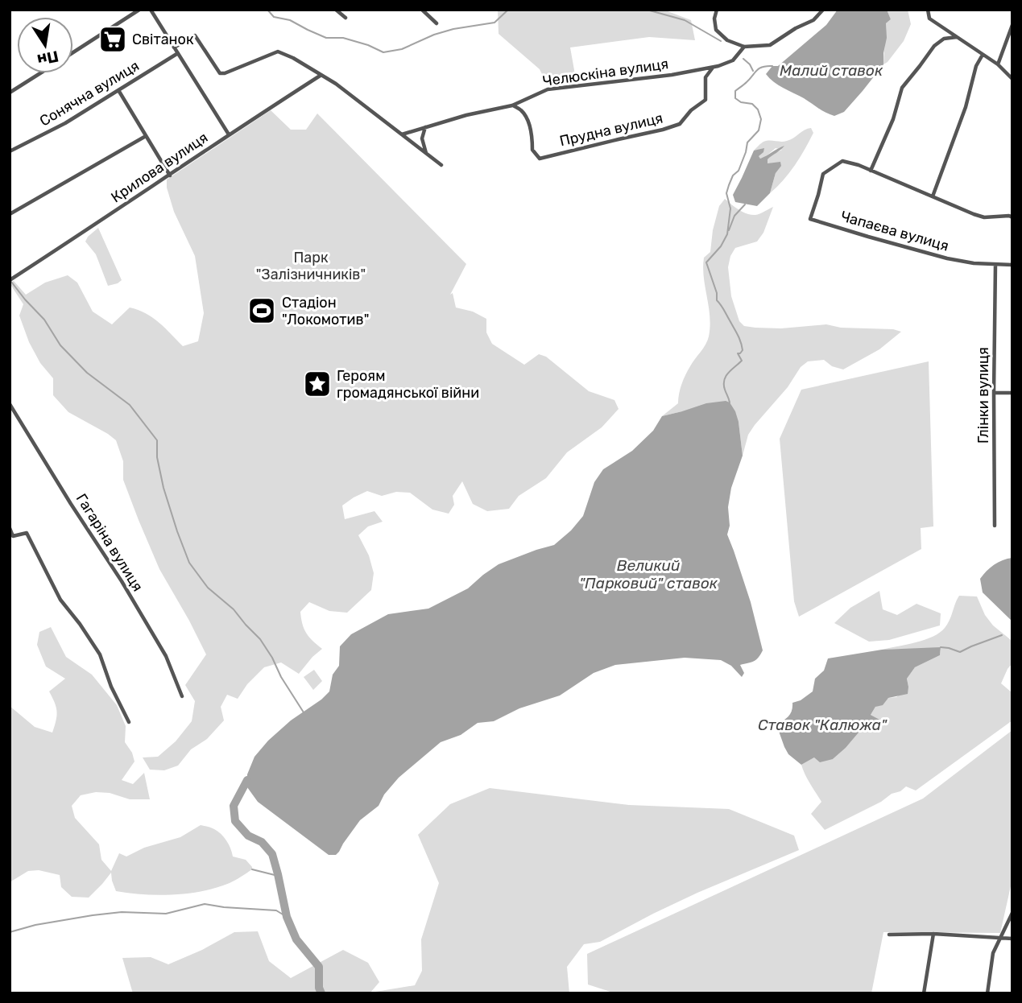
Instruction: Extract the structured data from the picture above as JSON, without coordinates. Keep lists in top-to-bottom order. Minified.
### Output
{"streets":{"street":["Челюскіна вулиця","Сонячна вулиця","Прудна вулиця","Крилова вулиця","Чапаєва вулиця","Глінки вулиця","Гагаріна вулиця"]},"crossings":[["Челюскіна вулиця","Прудна вулиця"],["Чапаєва вулиця","Глінки вулиця"]],"water":["Малий ставок","Великий \"Парковий\" ставок","Ставок \"Калюжа\""],"parks":["Парк \"Залізничників\""],"places":{"supermarket":["Світанок"],"sports":["Стадіон \"Локомотив\""],"place":["Героям громадянської війни"]},"north":"bottom"}
